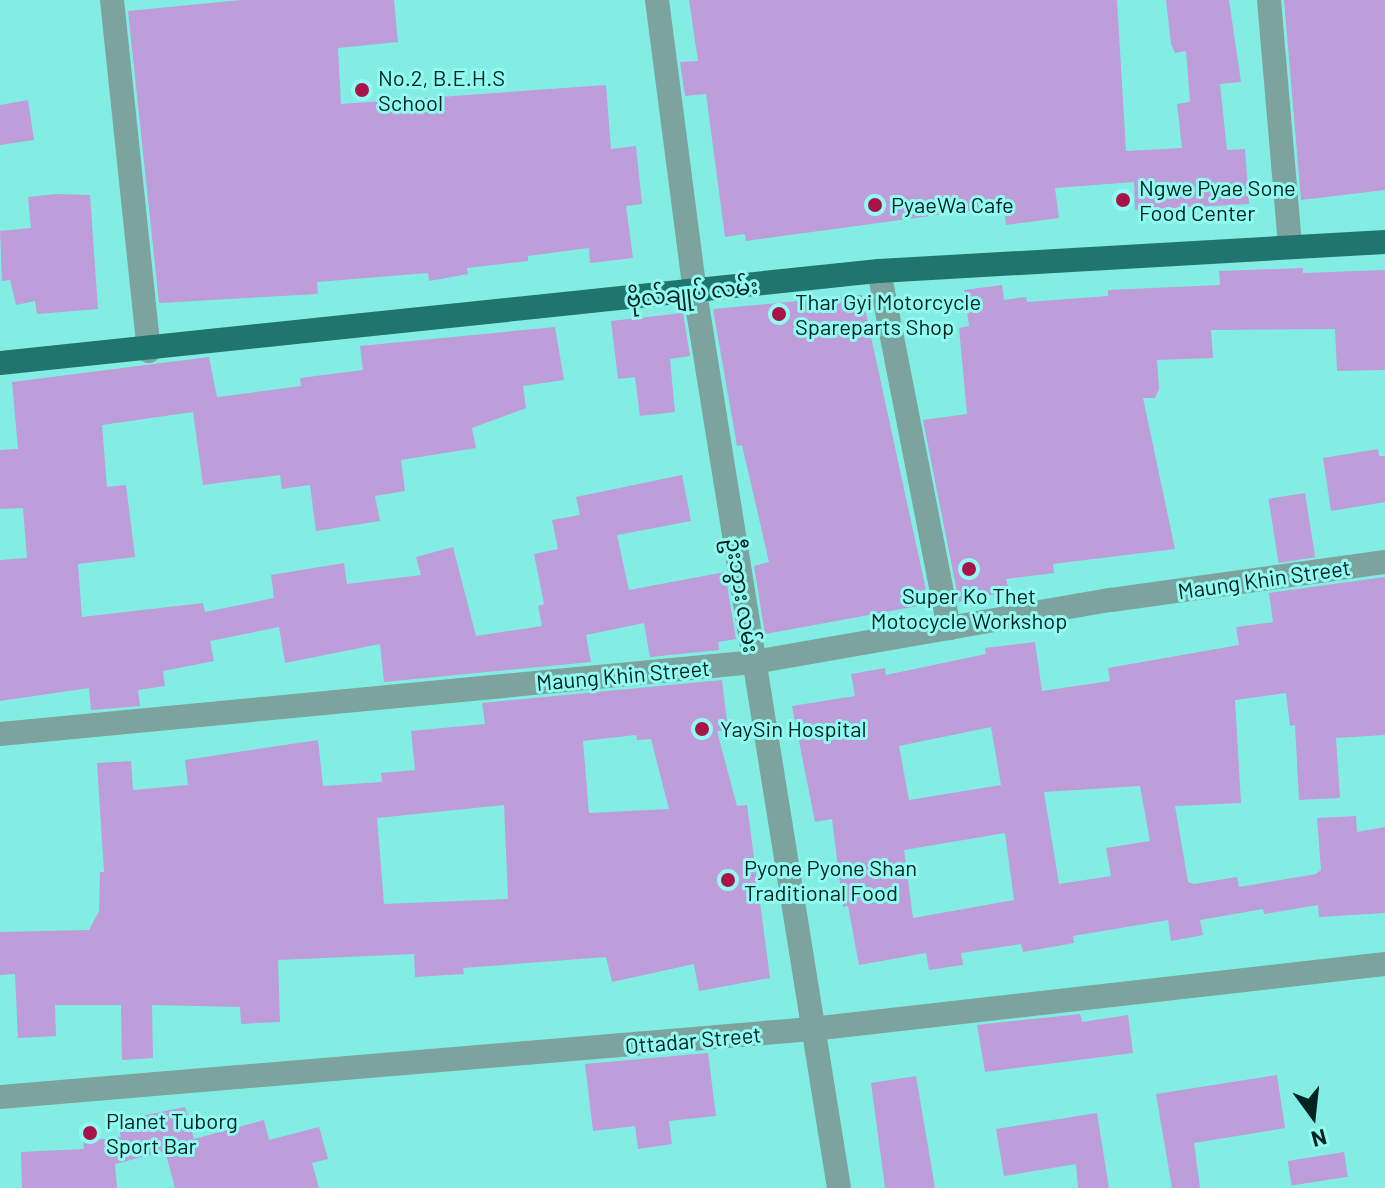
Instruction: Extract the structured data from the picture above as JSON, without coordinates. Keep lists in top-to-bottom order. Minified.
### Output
{"streets":{"main road":["ဗိုလ်ချုပ် လမ်း"],"street":["Maung Khin Street","ဦးဘွား လမ်း","Ottadar Street"]},"crossings":[["ဗိုလ်ချုပ် လမ်း","ဦးဘွား လမ်း"],["Maung Khin Street","ဦးဘွား လမ်း"],["ဦးဘွား လမ်း","Ottadar Street"]],"places":["No.2, B.E.H.S School","Ngwe Pyae Sone Food Center","PyaeWa Cafe","Thar Gyi Motorcycle Spareparts Shop","Super Ko Thet Motocycle Workshop","YaySin Hospital","Pyone Pyone Shan Traditional Food","Planet Tuborg Sport Bar"],"north":"bottom"}
